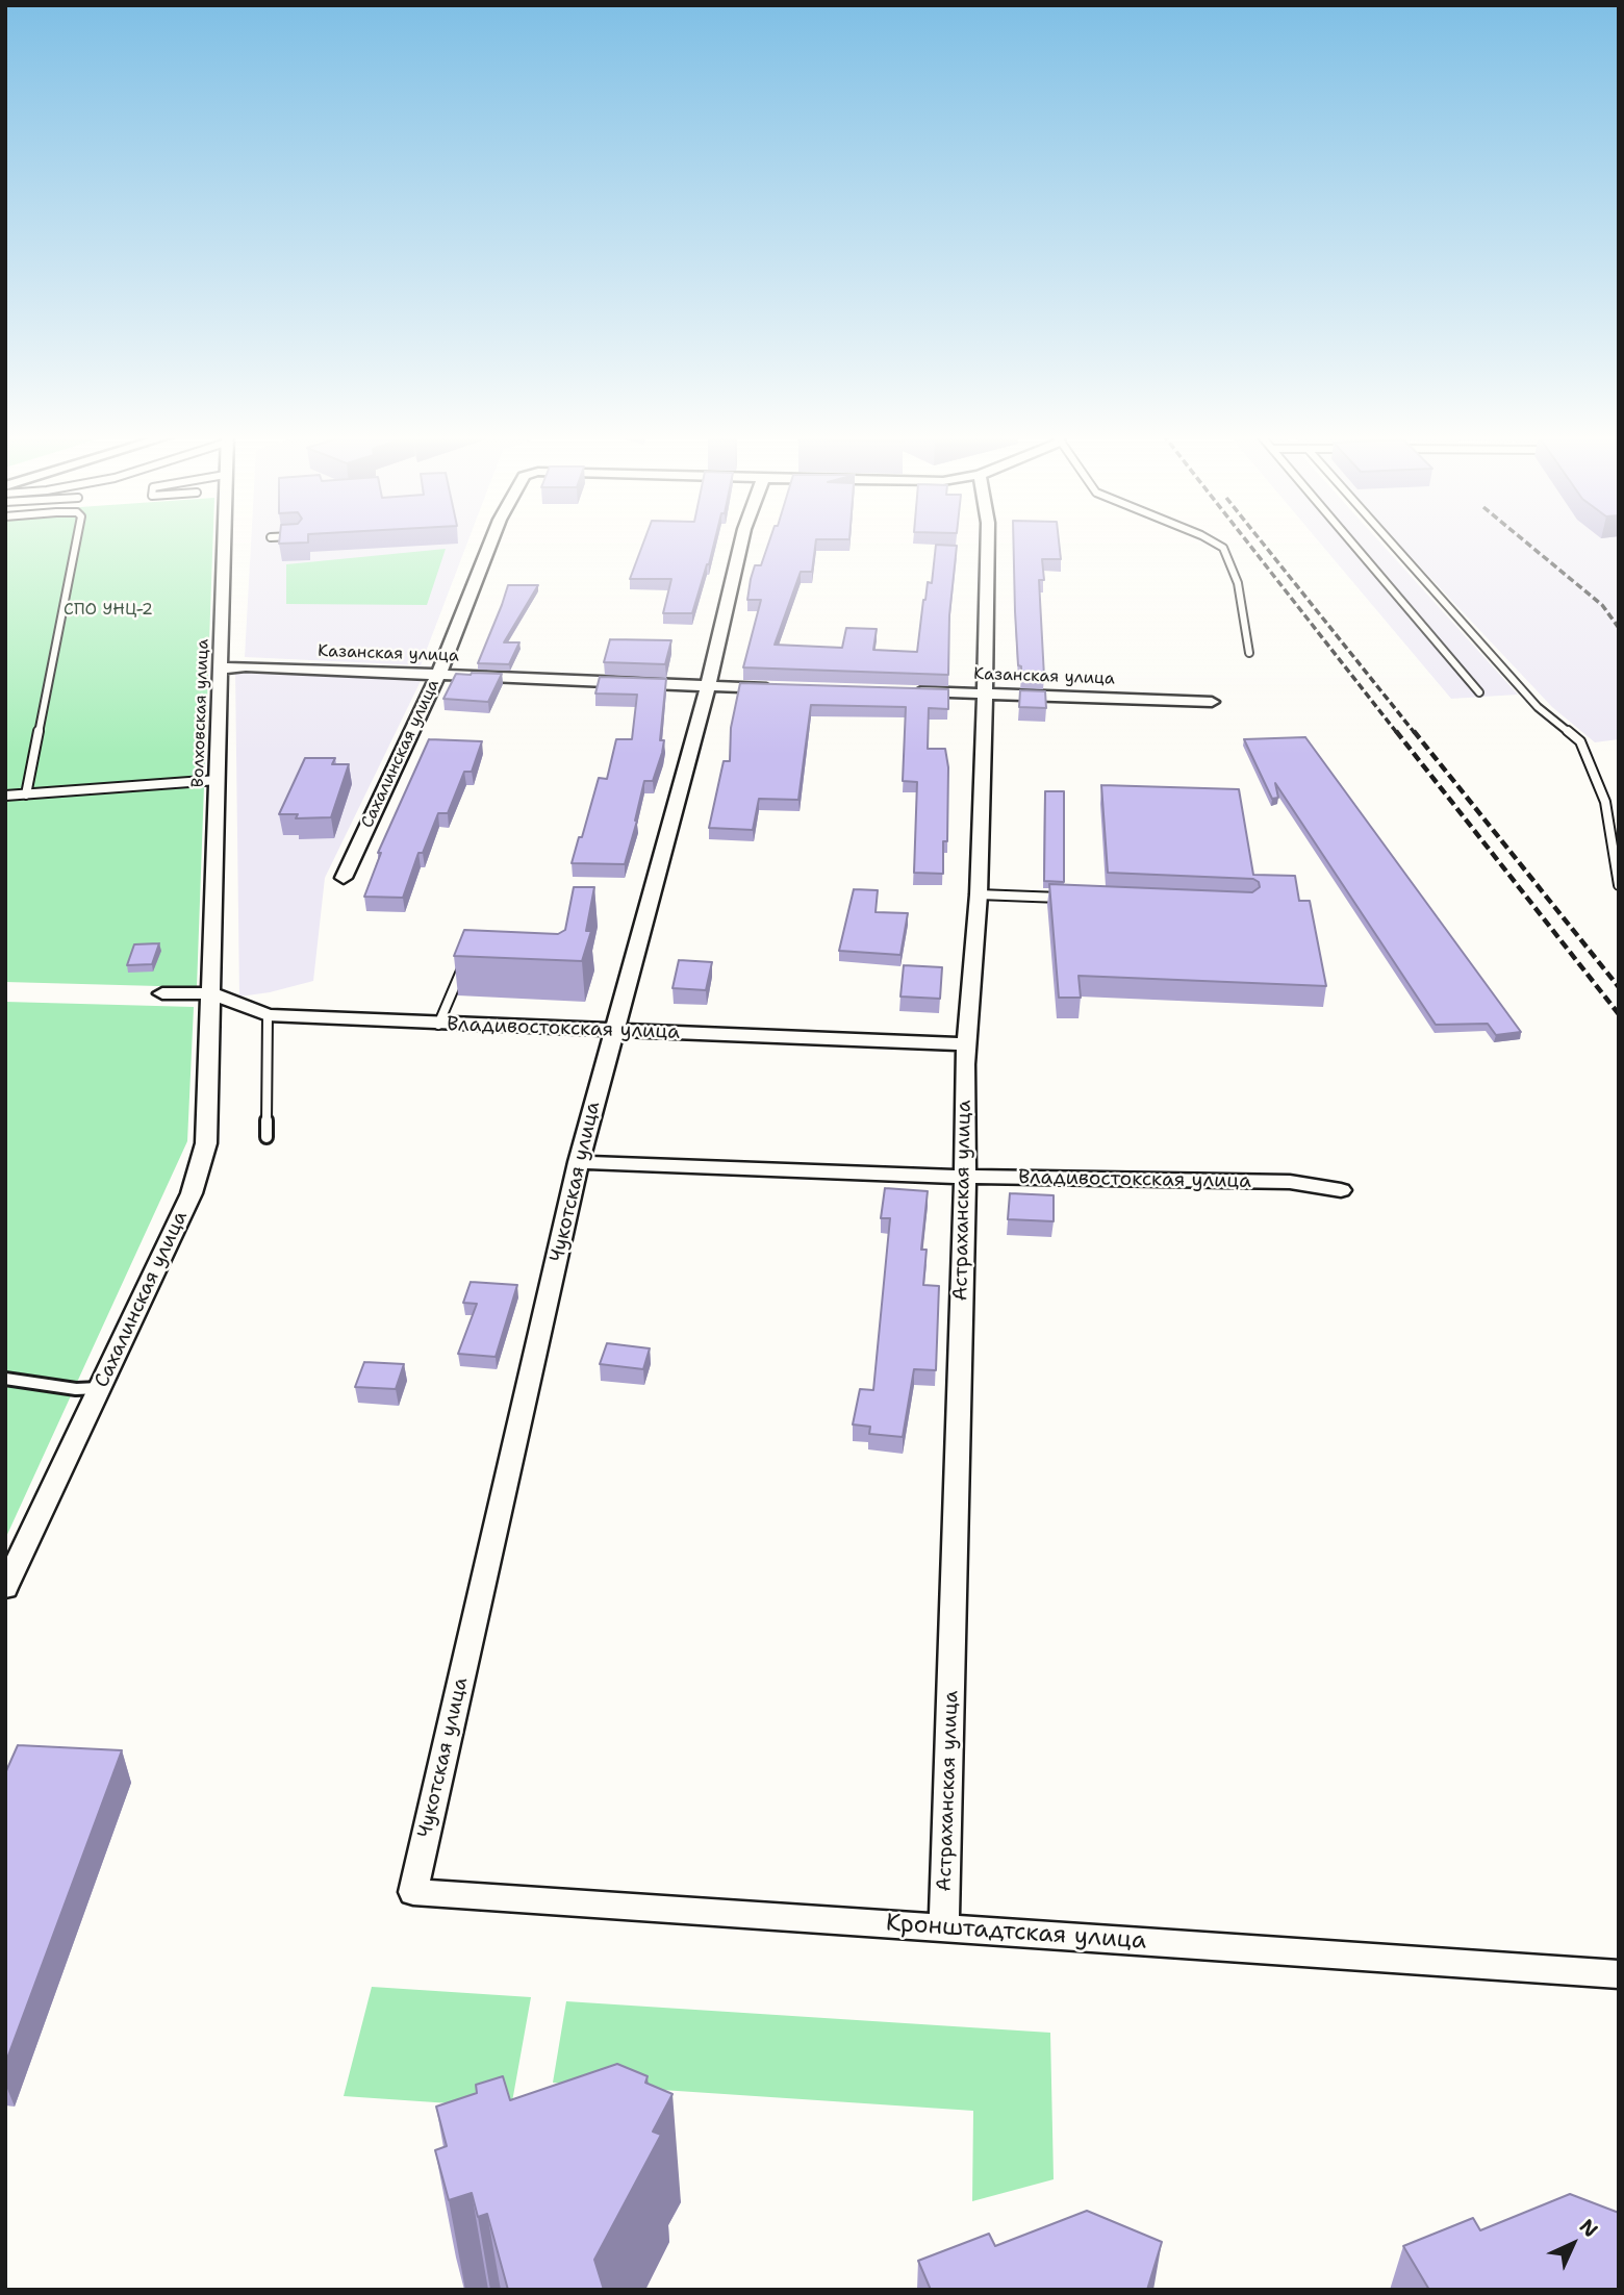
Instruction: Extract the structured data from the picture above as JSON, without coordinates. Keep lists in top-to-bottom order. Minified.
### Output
{"streets":{"street":["Казанская улица","Волховская улица","Сахалинская улица","Владивостокская улица","Чукотская улица","Астраханская улица","Кронштадтская улица"]},"crossings":[["Казанская улица","Волховская улица"],["Казанская улица","Сахалинская улица"],["Казанская улица","Чукотская улица"],["Казанская улица","Астраханская улица"],["Волховская улица","Сахалинская улица"],["Волховская улица","Владивостокская улица"],["Сахалинская улица","Владивостокская улица"],["Владивостокская улица","Чукотская улица"],["Владивостокская улица","Астраханская улица"],["Чукотская улица","Кронштадтская улица"],["Астраханская улица","Кронштадтская улица"]],"parks":["СПО УНЦ-2"],"north":"top right"}
